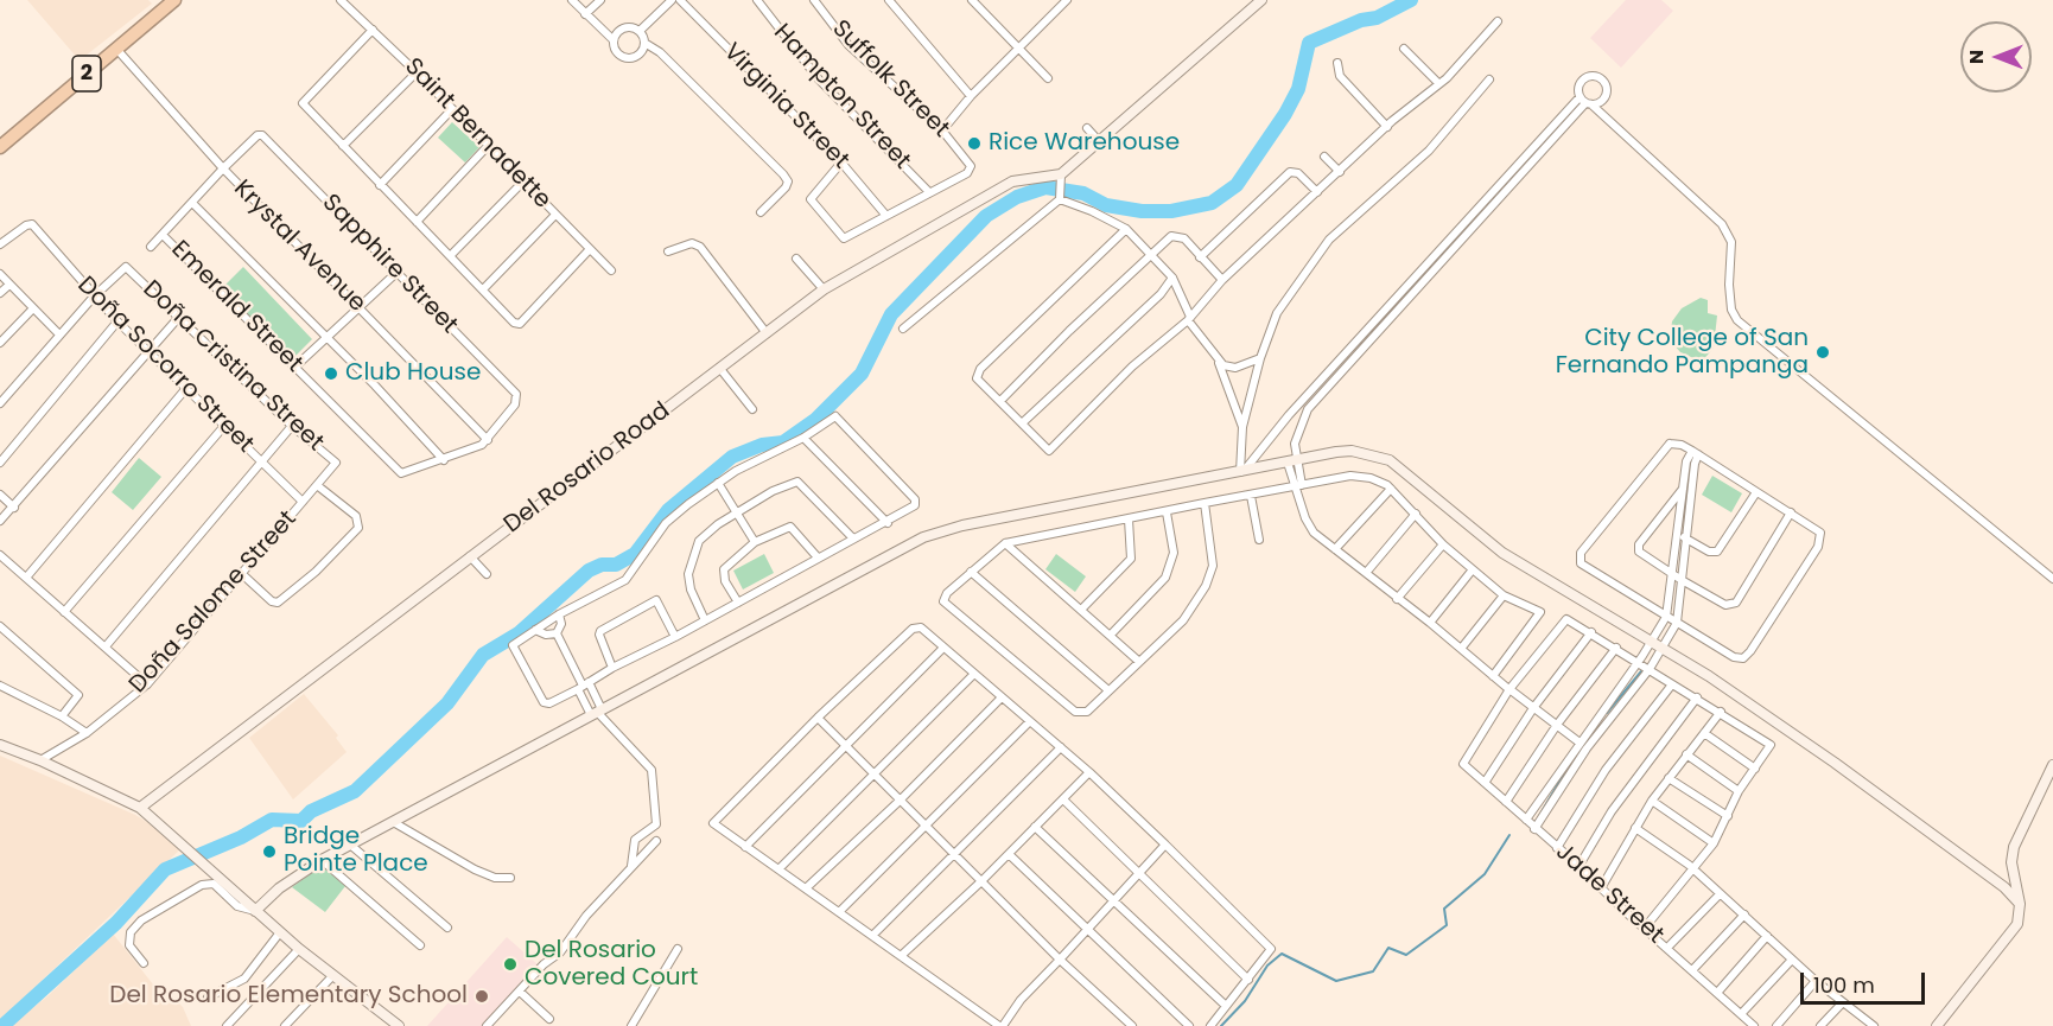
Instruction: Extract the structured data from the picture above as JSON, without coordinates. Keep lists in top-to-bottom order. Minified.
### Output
{"streets":{"highway":["2"],"street":["Suffolk Street","Hampton Street","Virginia Street","Saint Bernadette","Krystal Avenue","Sapphire Street","Emerald Street","Doña Socorro Street","Doña Cristina Street","Del Rosario Road","Doña Salome Street","Jade Street"]},"crossings":[["2","Krystal Avenue"],["Suffolk Street","Hampton Street"],["Suffolk Street","Virginia Street"],["Krystal Avenue","Sapphire Street"],["Doña Socorro Street","Doña Cristina Street"],["Doña Socorro Street","Doña Salome Street"],["Doña Cristina Street","Doña Salome Street"]],"places":["Rice Warehouse","City College of San Fernando Pampanga","Club House","Bridge Pointe Place","Del Rosario Covered Court","Del Rosario Elementary School"],"scale_bar":"100 m","north":"left"}
